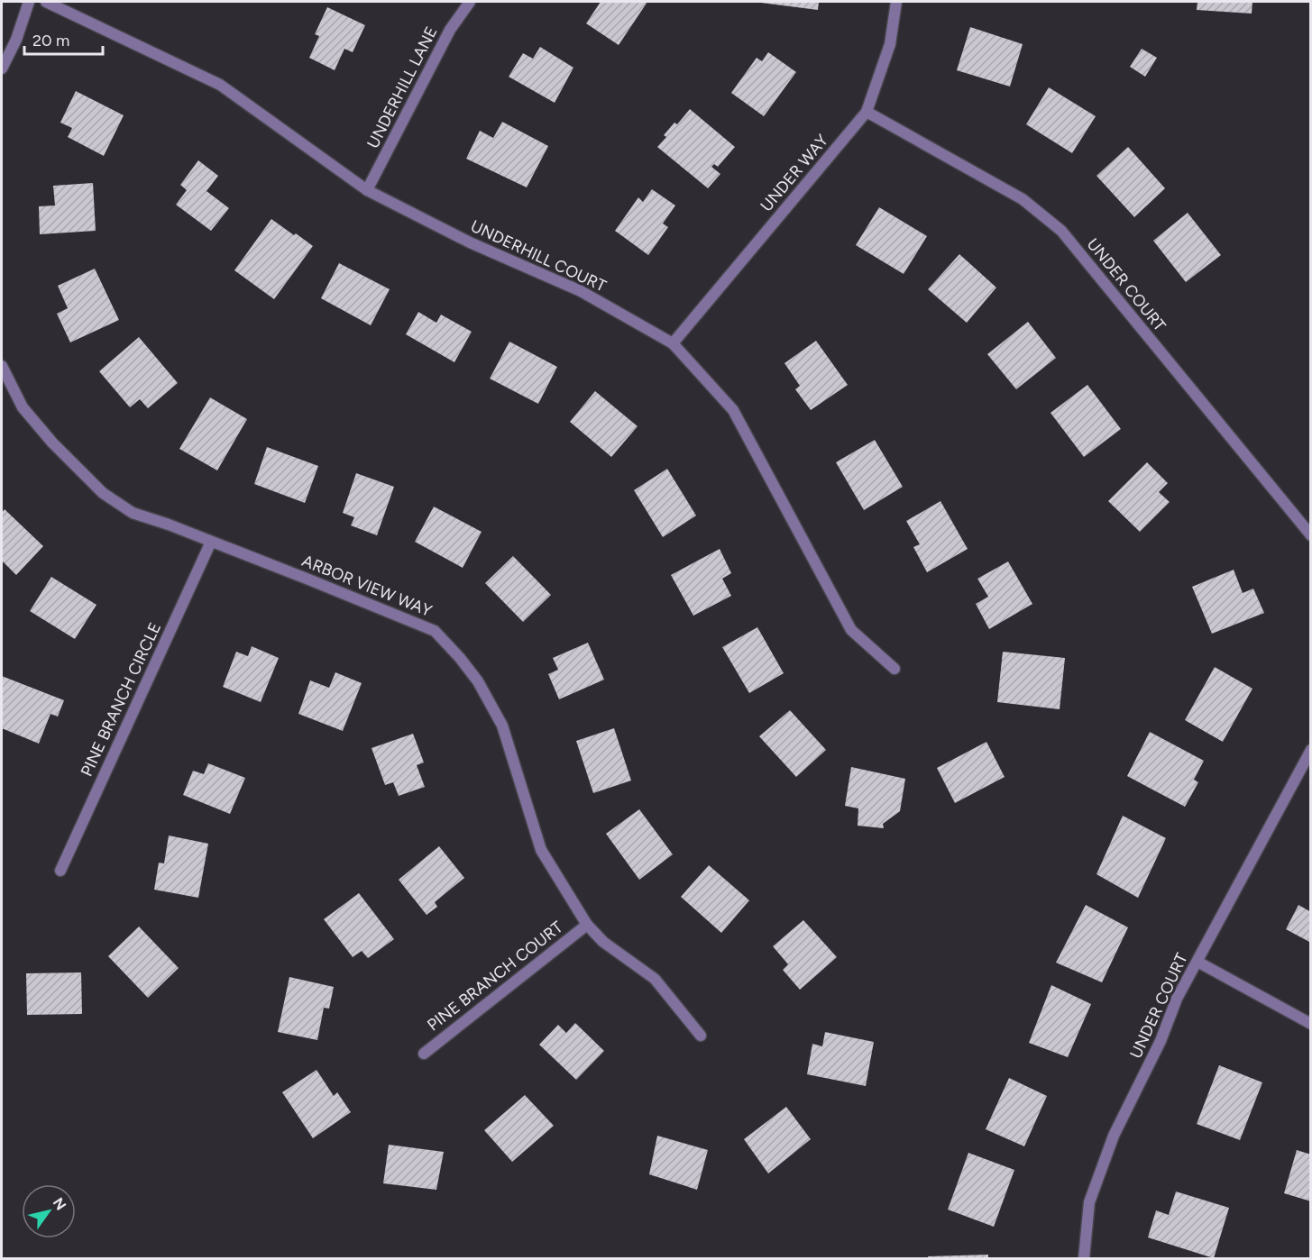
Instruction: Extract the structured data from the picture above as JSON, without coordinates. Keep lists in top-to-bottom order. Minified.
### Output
{"streets":{"street":["UNDERHILL LANE","UNDER WAY","UNDERHILL COURT","UNDER COURT","ARBOR VIEW WAY","PINE BRANCH CIRCLE","PINE BRANCH COURT"]},"crossings":[["UNDERHILL LANE","UNDERHILL COURT"],["UNDER WAY","UNDERHILL COURT"],["UNDER WAY","UNDER COURT"],["ARBOR VIEW WAY","PINE BRANCH CIRCLE"],["ARBOR VIEW WAY","PINE BRANCH COURT"]],"scale_bar":"20 m","north":"top right"}
